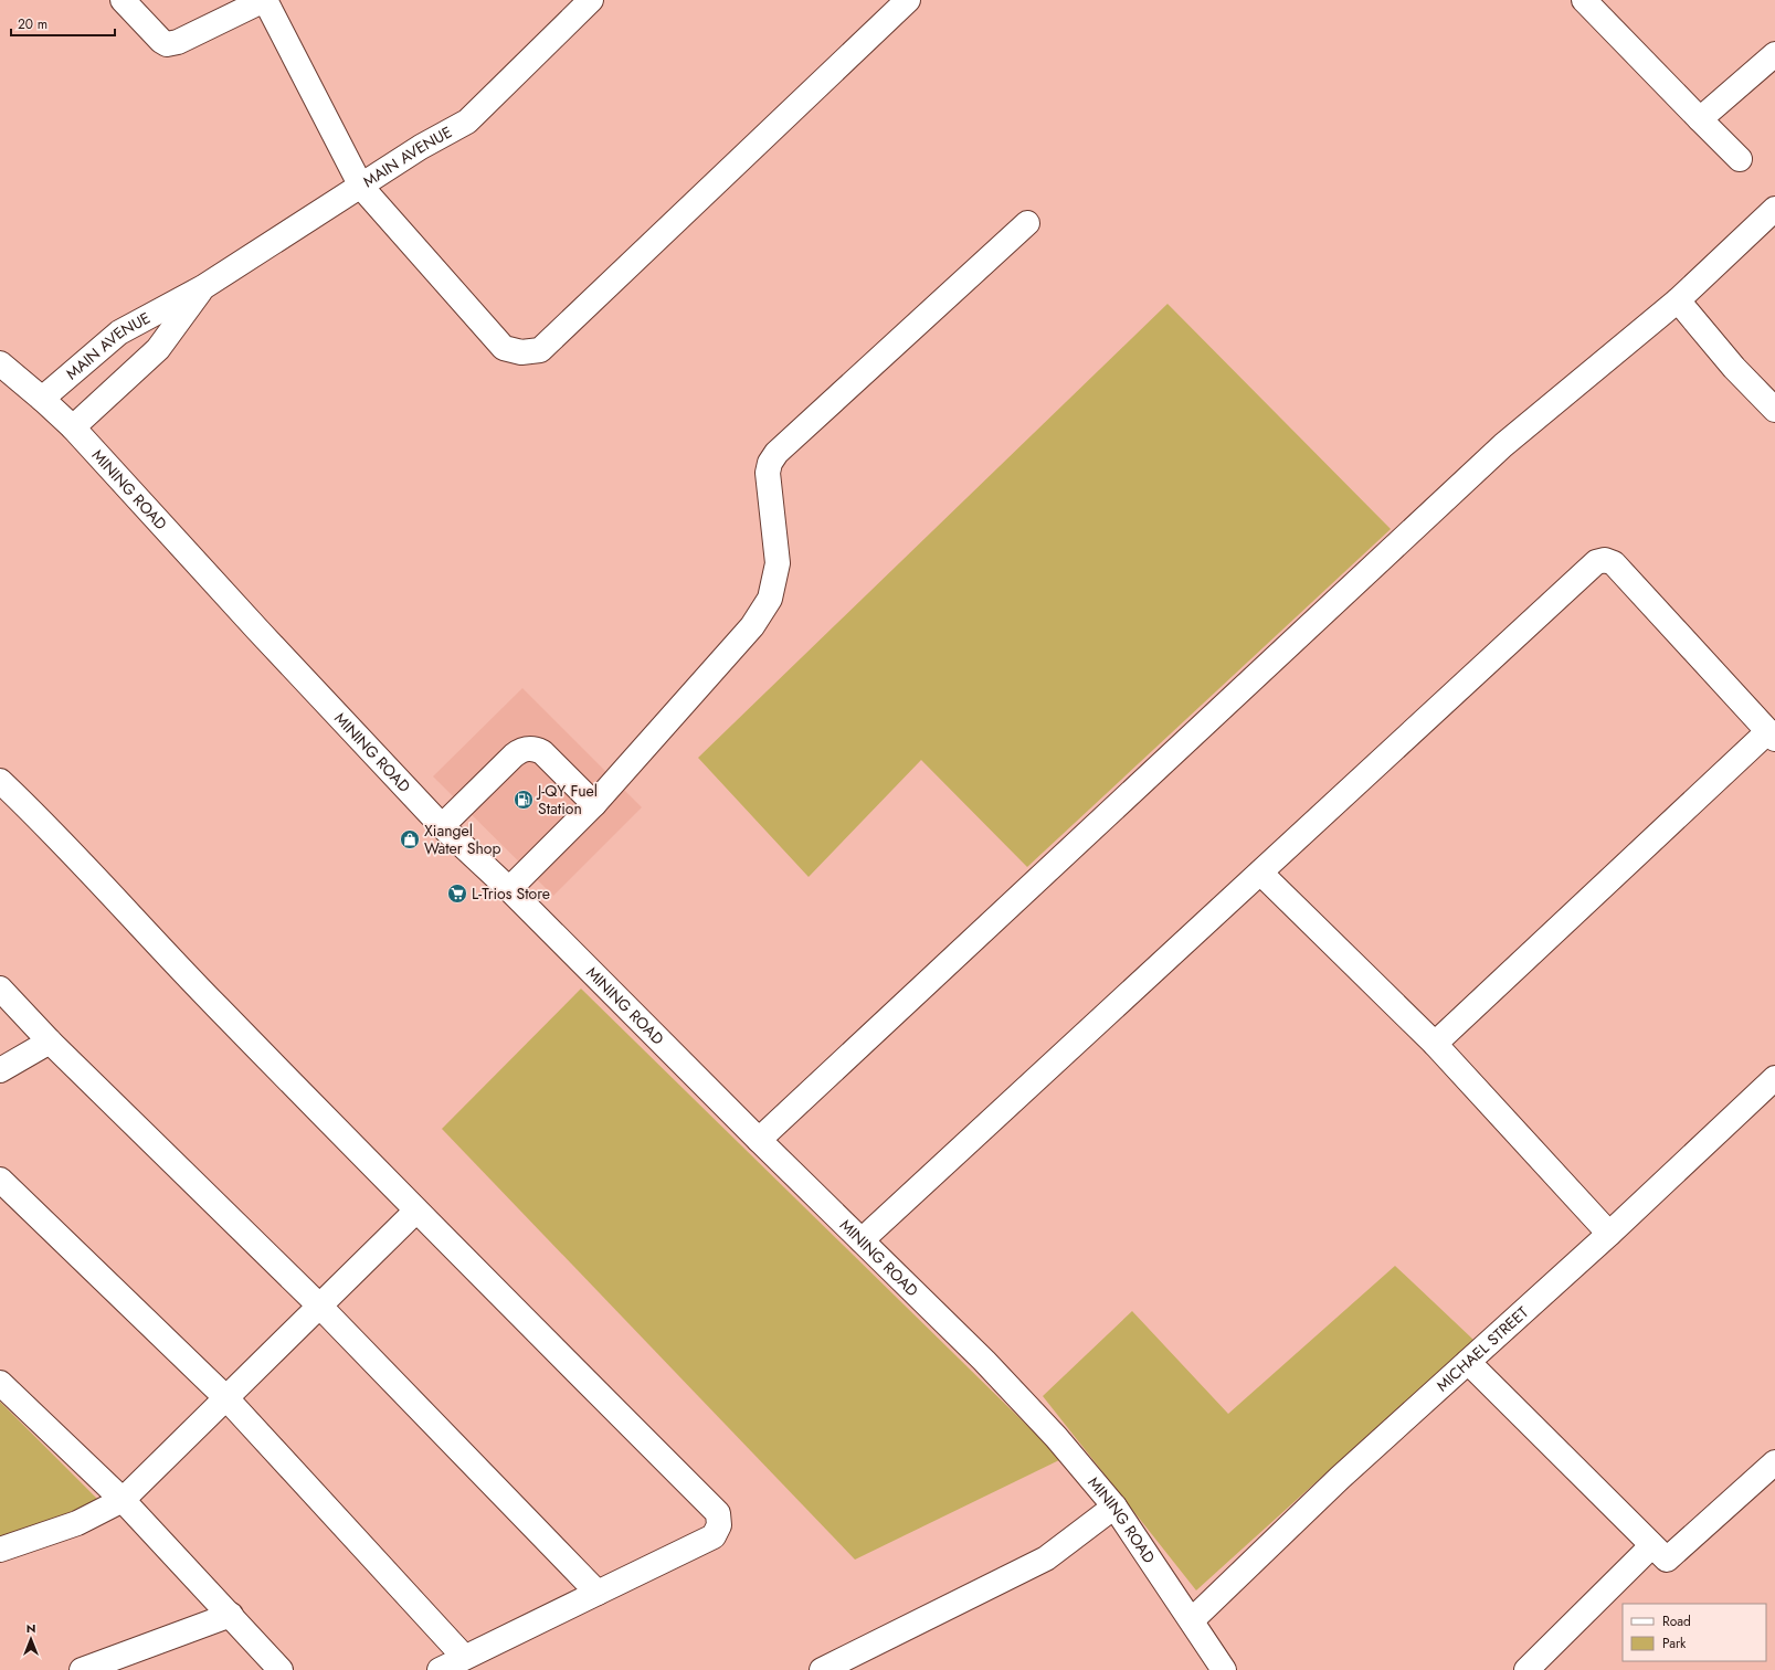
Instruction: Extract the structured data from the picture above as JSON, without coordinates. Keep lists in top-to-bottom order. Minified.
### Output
{"streets":{"street":["MAIN AVENUE","MINING ROAD","MICHAEL STREET"]},"crossings":[["MAIN AVENUE","MINING ROAD"],["MINING ROAD","MICHAEL STREET"]],"places":{"fuel station":["J-QY Fuel Station"],"shop":["Xiangel Water Shop"],"supermarket":["L-Trios Store"]},"legend":["Road","Park"],"scale_bar":"20 m","north":"top"}
